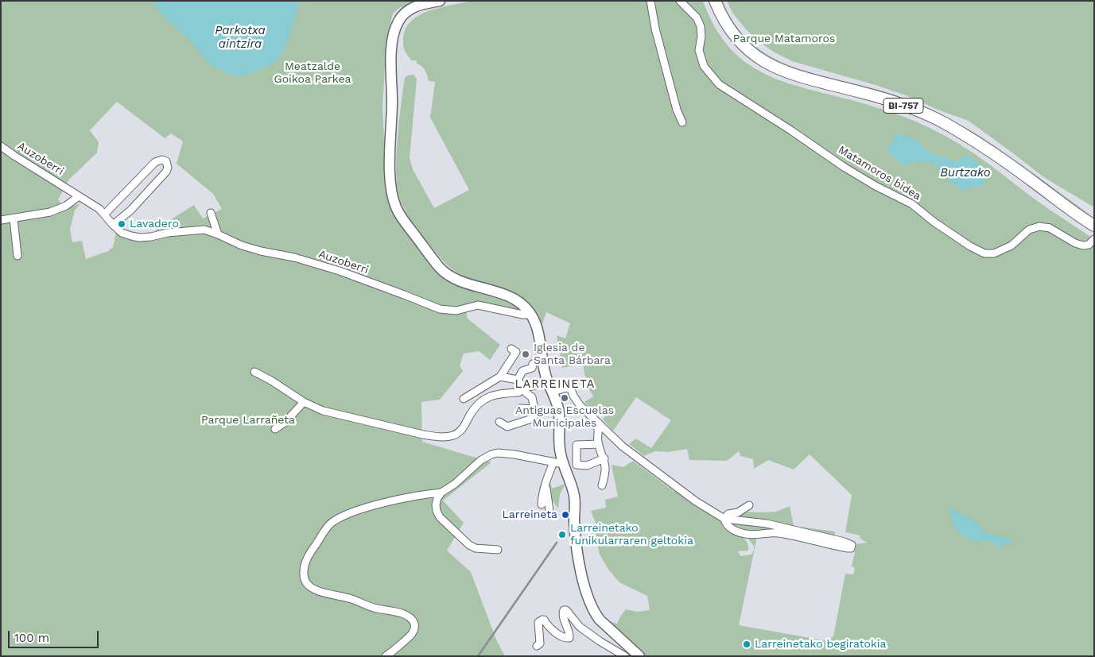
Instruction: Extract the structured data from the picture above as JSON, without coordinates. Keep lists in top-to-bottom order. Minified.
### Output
{"streets":{"main road":["BI-757"],"street":["Auzoberri","Matamoros bidea"]},"districts":["LARREINETA"],"water":["Parkotxa aintzira","Burtzako"],"parks":["Parque Matamoros","Meatzalde Goikoa Parkea","Parque Larrañeta"],"places":["Lavadero","Iglesia de Santa Bárbara","Antiguas Escuelas Municipales","Larreineta","Larreinetako funikularraren geltokia","Larreinetako begiratokia"],"scale_bar":"100 m"}
